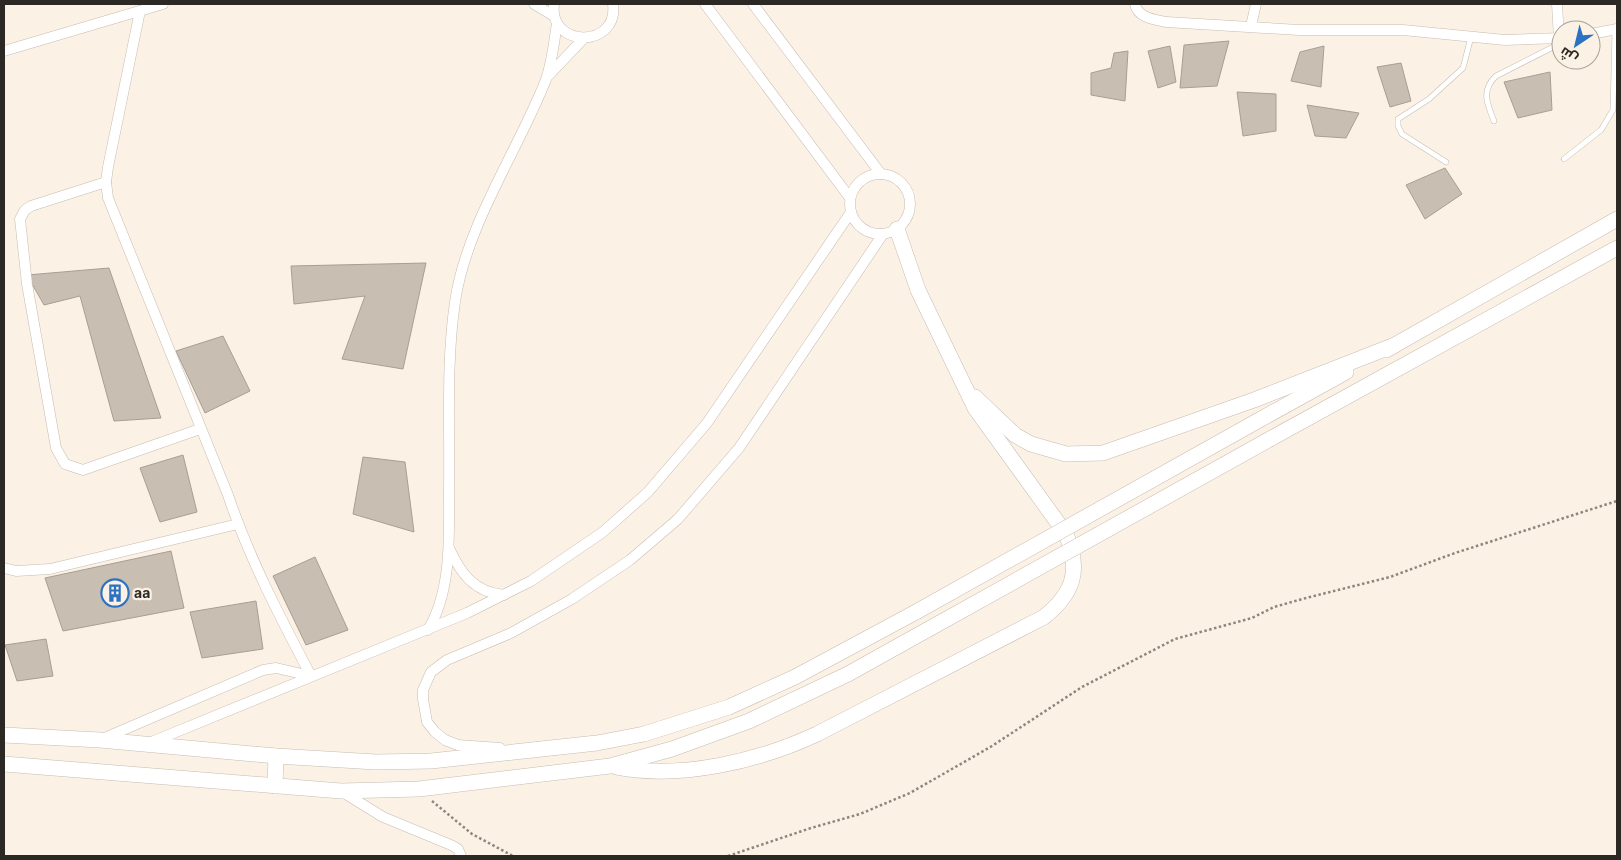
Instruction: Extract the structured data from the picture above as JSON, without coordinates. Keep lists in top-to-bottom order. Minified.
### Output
{"places":{"building":["aa"]},"north":"bottom left"}
